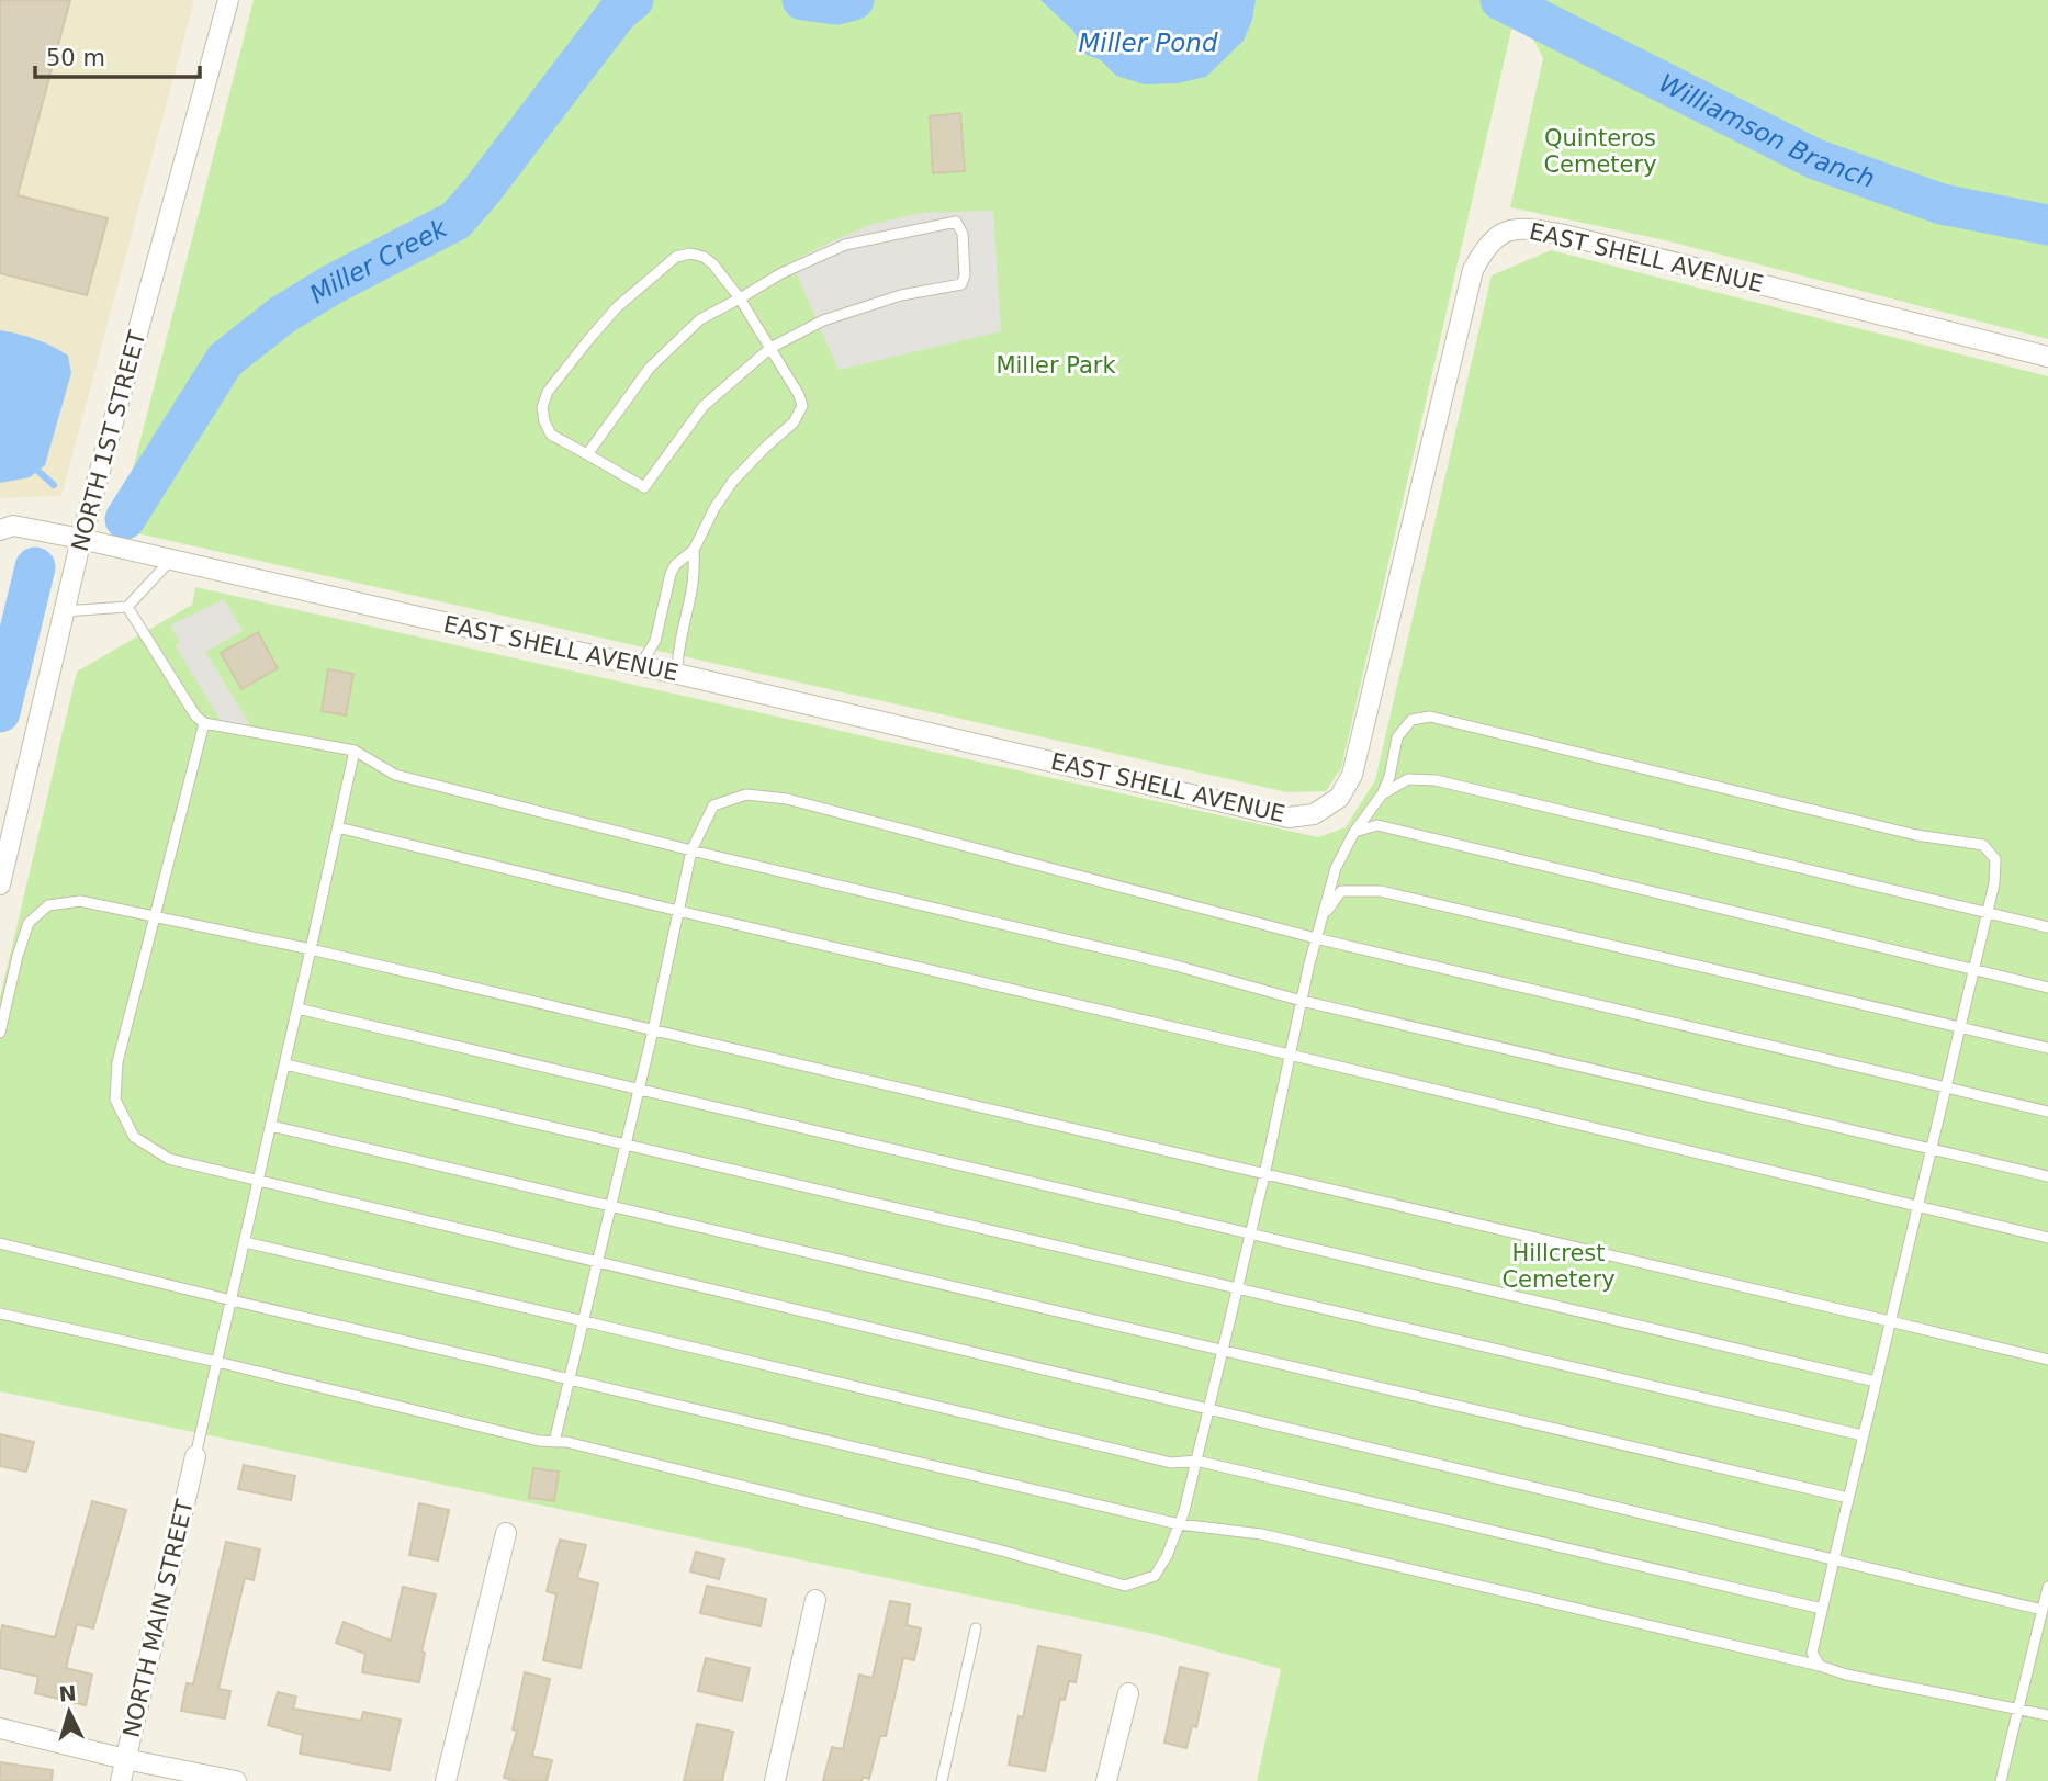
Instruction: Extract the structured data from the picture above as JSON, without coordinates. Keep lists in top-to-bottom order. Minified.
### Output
{"streets":{"street":["EAST SHELL AVENUE","NORTH 1ST STREET","NORTH MAIN STREET"]},"crossings":[["EAST SHELL AVENUE","NORTH 1ST STREET"]],"water":["Miller Pond","Williamson Branch","Miller Creek"],"parks":["Quinteros Cemetery","Miller Park","Hillcrest Cemetery"],"scale_bar":"50 m","north":"top"}
